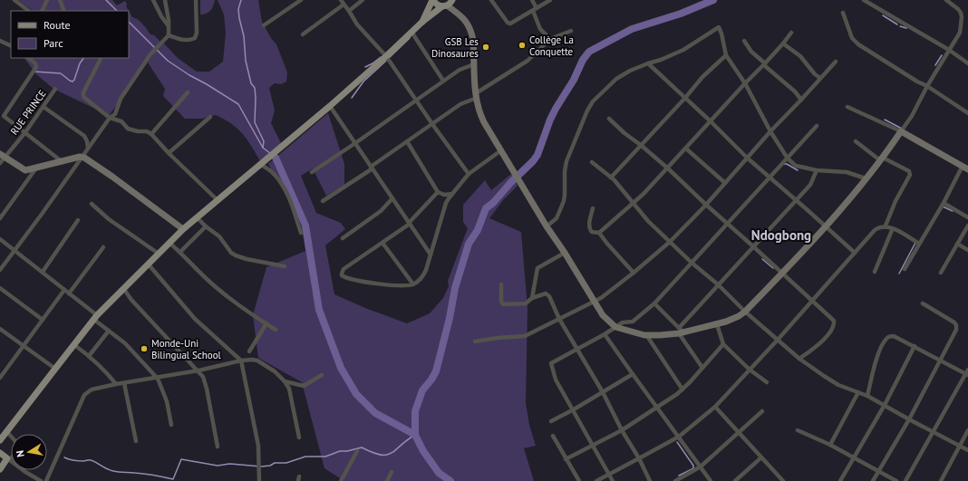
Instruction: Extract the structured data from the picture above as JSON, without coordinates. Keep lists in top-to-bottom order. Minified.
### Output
{"streets":{"street":["RUE PRINCE"]},"districts":["Ndogbong"],"places":["Collège La Conquette","GSB Les Dinosaures","Monde-Uni Bilingual School"],"legend":["Route","Parc"],"north":"left"}
